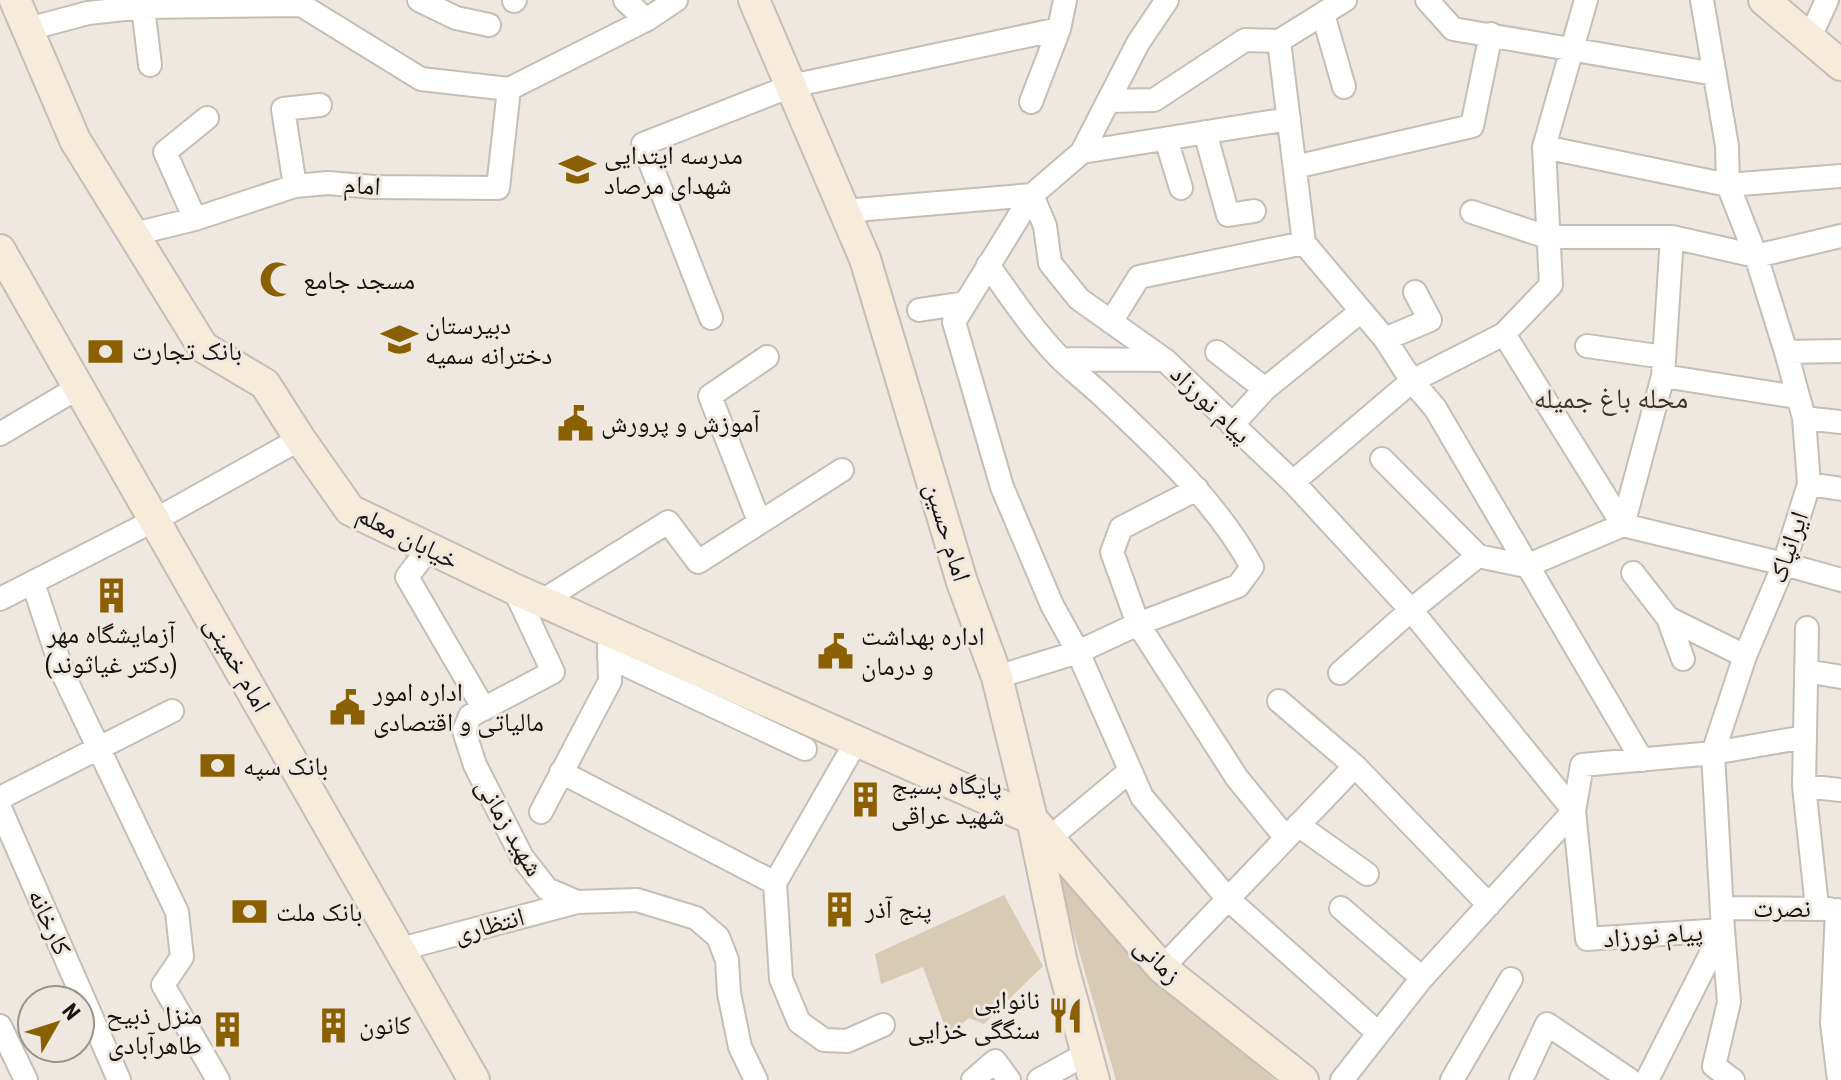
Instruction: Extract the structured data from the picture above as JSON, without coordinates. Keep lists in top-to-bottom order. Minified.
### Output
{"streets":{"main road":["امام حسین","خیابان معلم","امام خمینی","زمانی"],"street":["امام","پیام نورزاد","ایرانپاک","شهید زمانی","نصرت","کارخانه","انتظاری"]},"crossings":[["امام","خیابان معلم"],["پیام نورزاد","ایرانپاک"],["پیام نورزاد","نصرت"],["امام حسین","خیابان معلم"],["امام حسین","زمانی"],["خیابان معلم","زمانی"],["ایرانپاک","نصرت"],["امام خمینی","انتظاری"],["شهید زمانی","انتظاری"]],"districts":["محله باغ‌ جمیله"],"places":{"school or university":["مدرسه ایتدایی شهدای مرصاد","دبیرستان دخترانه سمیه"],"mosque":["مسجد جامع"],"bank":["بانک تجارت","بانک سپه","بانک ملت"],"public building":["آموزش و پرورش","اداره بهداشت و درمان","اداره امور مالیاتی و اقتصادی"],"building":["آزمایشگاه مهر (دکتر غیاثوند)","پایگاه بسیج شهید عراقی","پنج آذر","کانون","منزل ذبیح طاهرآبادی"],"restaurant":["نانوایی سنگگی خزایی"]},"north":"top right"}
